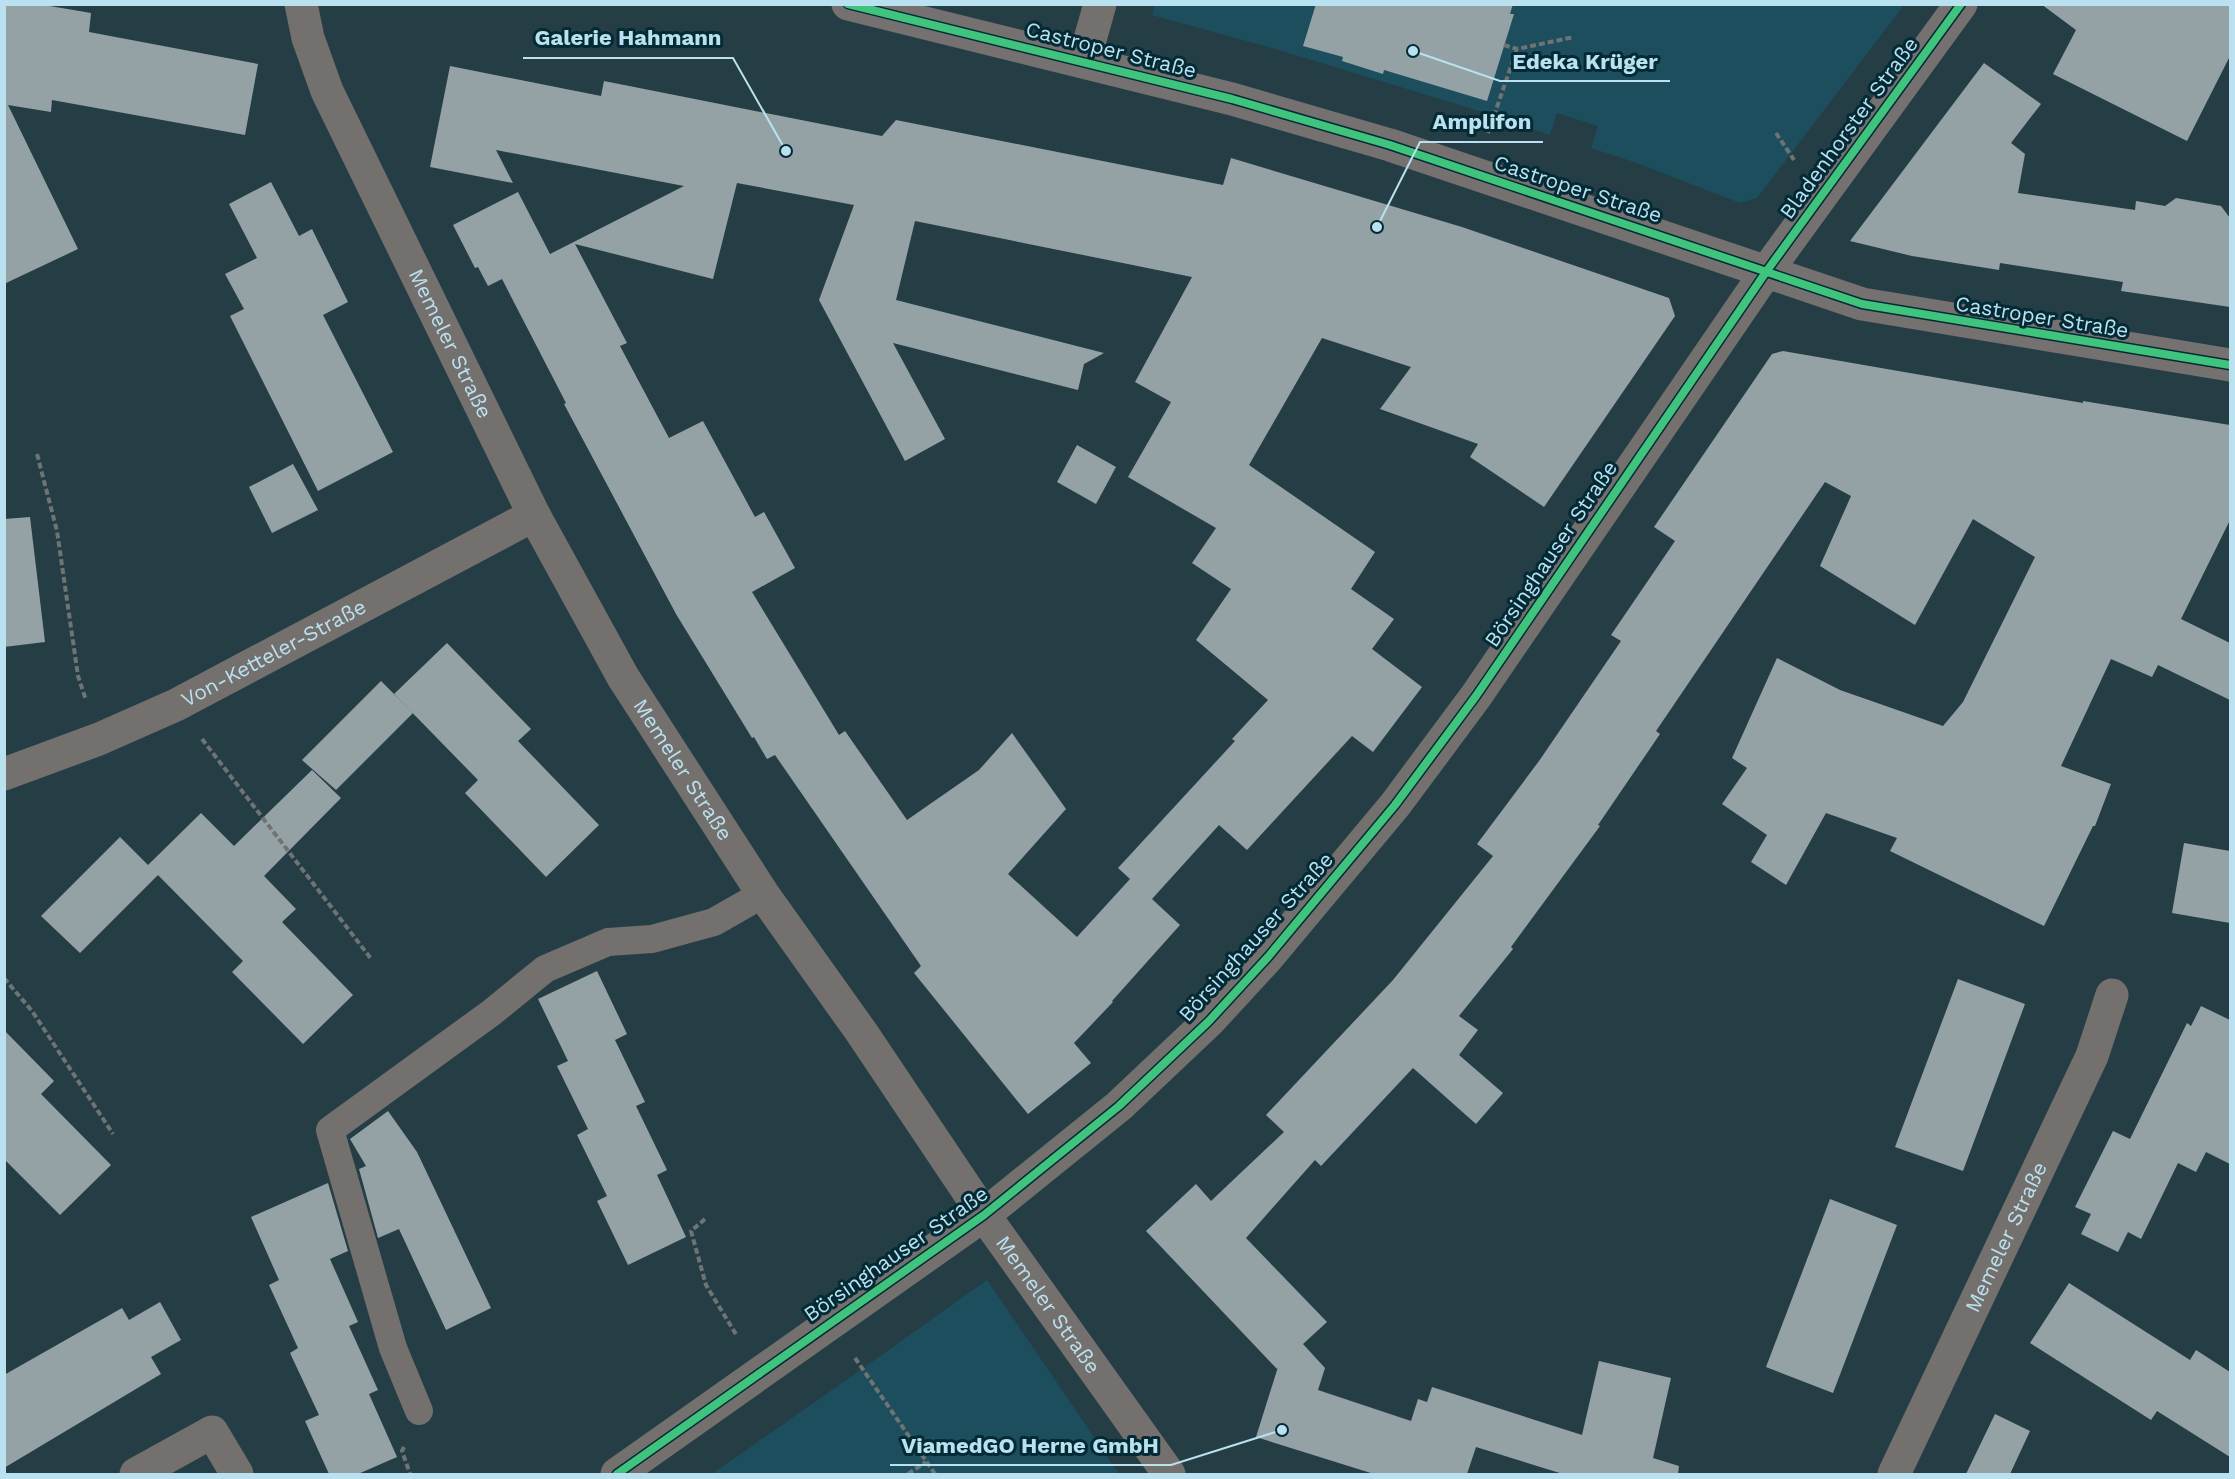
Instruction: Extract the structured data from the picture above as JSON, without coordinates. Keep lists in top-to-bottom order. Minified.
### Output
{"streets":{"main road":["Castroper Straße","Bladenhorster Straße"],"street":["Memeler Straße","Börsinghauser Straße","Von-Ketteler-Straße"]},"crossings":[["Castroper Straße","Bladenhorster Straße"],["Castroper Straße","Börsinghauser Straße"],["Bladenhorster Straße","Börsinghauser Straße"],["Memeler Straße","Börsinghauser Straße"],["Memeler Straße","Von-Ketteler-Straße"]],"places":["Edeka Krüger","Galerie Hahmann","Amplifon","ViamedGO Herne GmbH"]}
